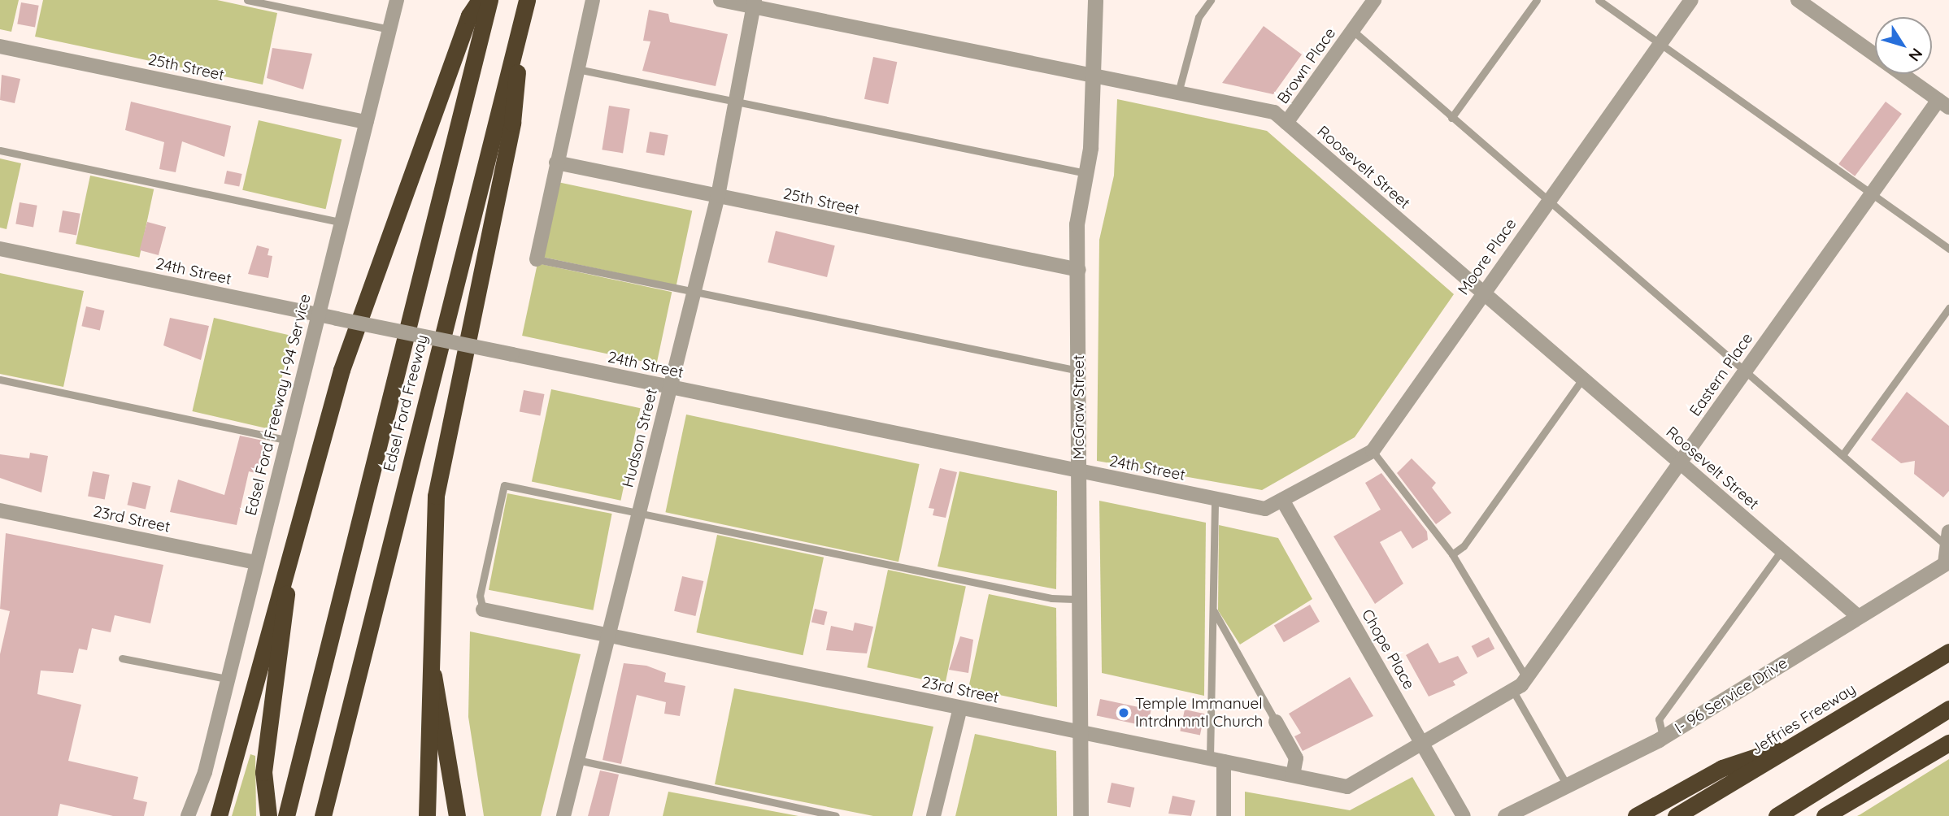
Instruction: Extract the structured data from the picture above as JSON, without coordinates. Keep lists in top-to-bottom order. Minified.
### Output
{"streets":{"highway":["Edsel Ford Freeway","Jeffries Freeway"],"street":["Brown Place","25th Street","Roosevelt Street","Moore Place","24th Street","Eastern Place","Edsel Ford Freeway I-94 Service","McGraw Street","Hudson Street","23rd Street","Chope Place","I- 96 Service Drive"]},"crossings":[["Brown Place","Roosevelt Street"],["25th Street","Edsel Ford Freeway I-94 Service"],["25th Street","McGraw Street"],["25th Street","Hudson Street"],["Roosevelt Street","Moore Place"],["Roosevelt Street","Eastern Place"],["Roosevelt Street","McGraw Street"],["Roosevelt Street","Hudson Street"],["Roosevelt Street","I- 96 Service Drive"],["Moore Place","24th Street"],["Moore Place","Chope Place"],["24th Street","Edsel Ford Freeway I-94 Service"],["24th Street","McGraw Street"],["24th Street","Hudson Street"],["24th Street","Chope Place"],["Eastern Place","23rd Street"],["Eastern Place","Chope Place"],["Edsel Ford Freeway I-94 Service","23rd Street"],["McGraw Street","23rd Street"],["Hudson Street","23rd Street"],["23rd Street","Chope Place"]],"places":["Temple Immanuel Intrdnmntl Church"],"north":"bottom right"}
